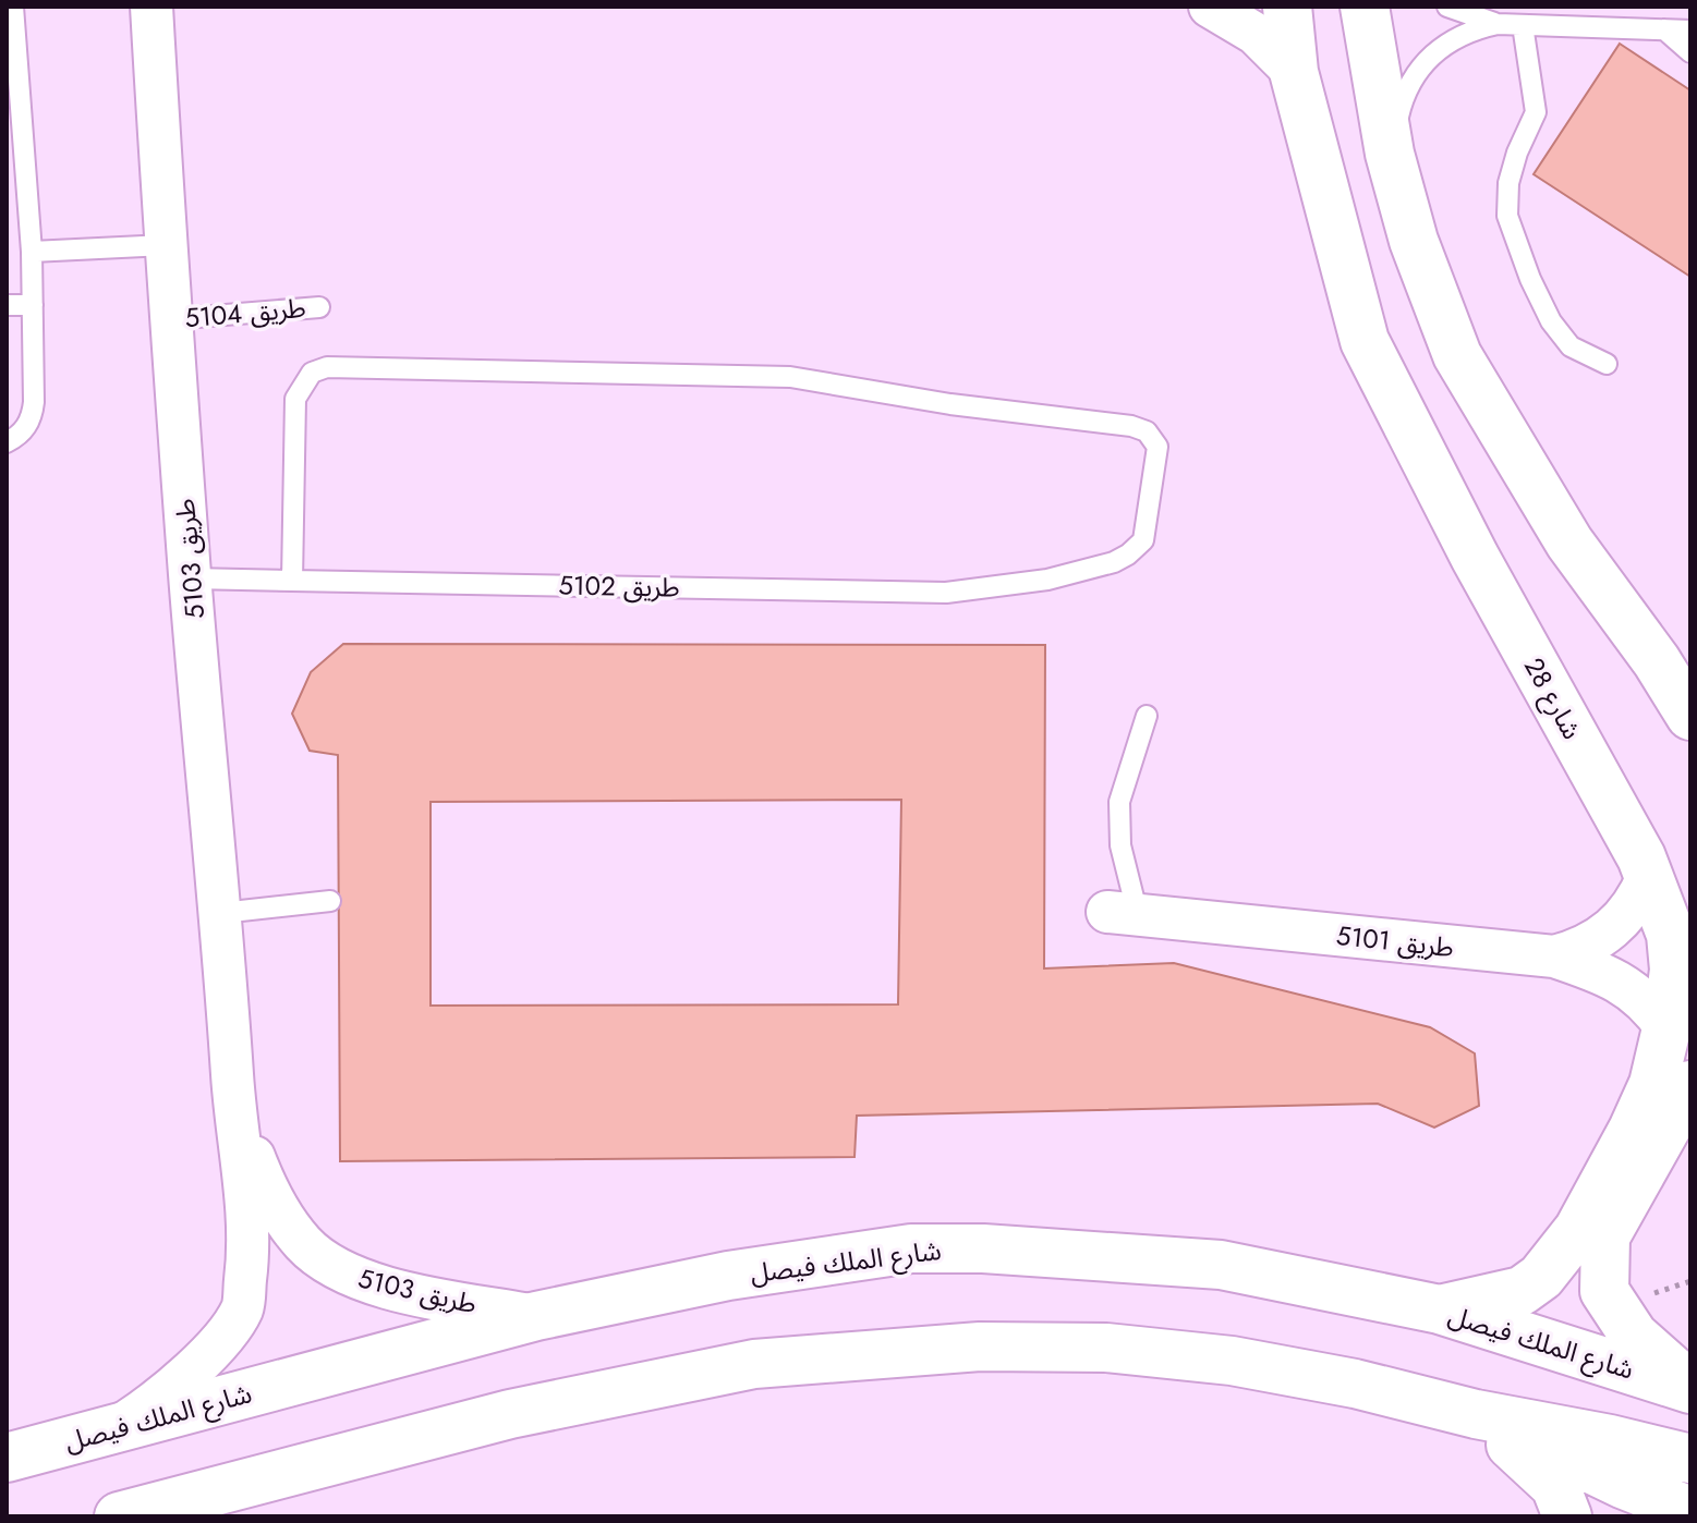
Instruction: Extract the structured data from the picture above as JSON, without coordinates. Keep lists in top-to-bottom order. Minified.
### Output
{"streets":{"main road":["شارع 28","شارع الملك فيصل"],"street":["طريق 5103","طريق 5101"],"lane":["طريق 5104","طريق 5102"]},"crossings":[["طريق 5104","طريق 5103"],["طريق 5103","طريق 5102"],["طريق 5103","شارع الملك فيصل"],["شارع 28","طريق 5101"],["شارع 28","شارع الملك فيصل"]]}
